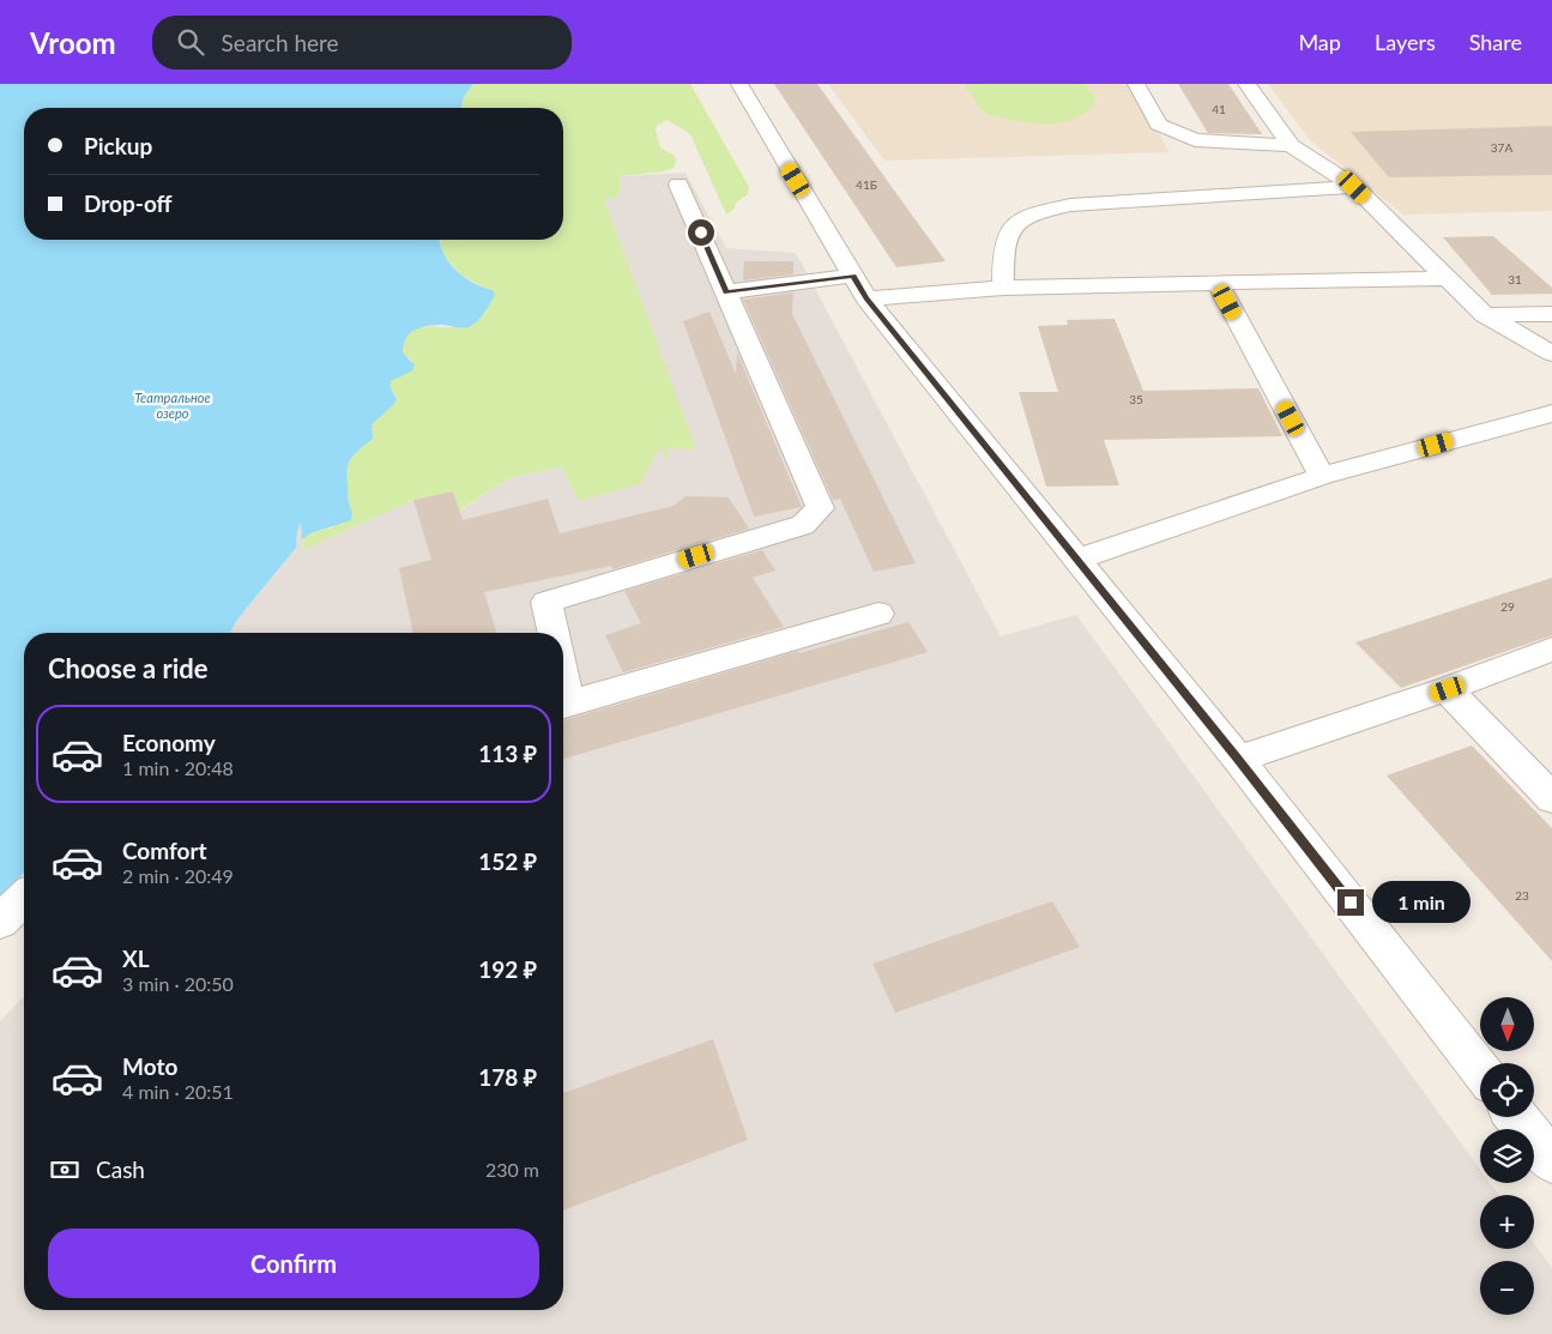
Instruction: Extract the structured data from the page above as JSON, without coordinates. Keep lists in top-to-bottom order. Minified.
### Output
{"water":["Театральное озеро"],"house_numbers":["41","37А","41Б","31","35","29","23"],"north":"bottom","page":{"header":"Vroom","search":"Search here","nav":["Map","Layers","Share"],"banner":["Pickup","Drop-off"],"heading":"Choose a ride","list":[{"name":"Economy","note":"1 min · 20:48","value":"113 ₽"},{"name":"Comfort","note":"2 min · 20:49","value":"152 ₽"},{"name":"XL","note":"3 min · 20:50","value":"192 ₽"},{"name":"Moto","note":"4 min · 20:51","value":"178 ₽"}],"bubble":"1 min","map_buttons":["+","−"],"pay":["Cash","230 m"],"buttons":"Confirm"}}
